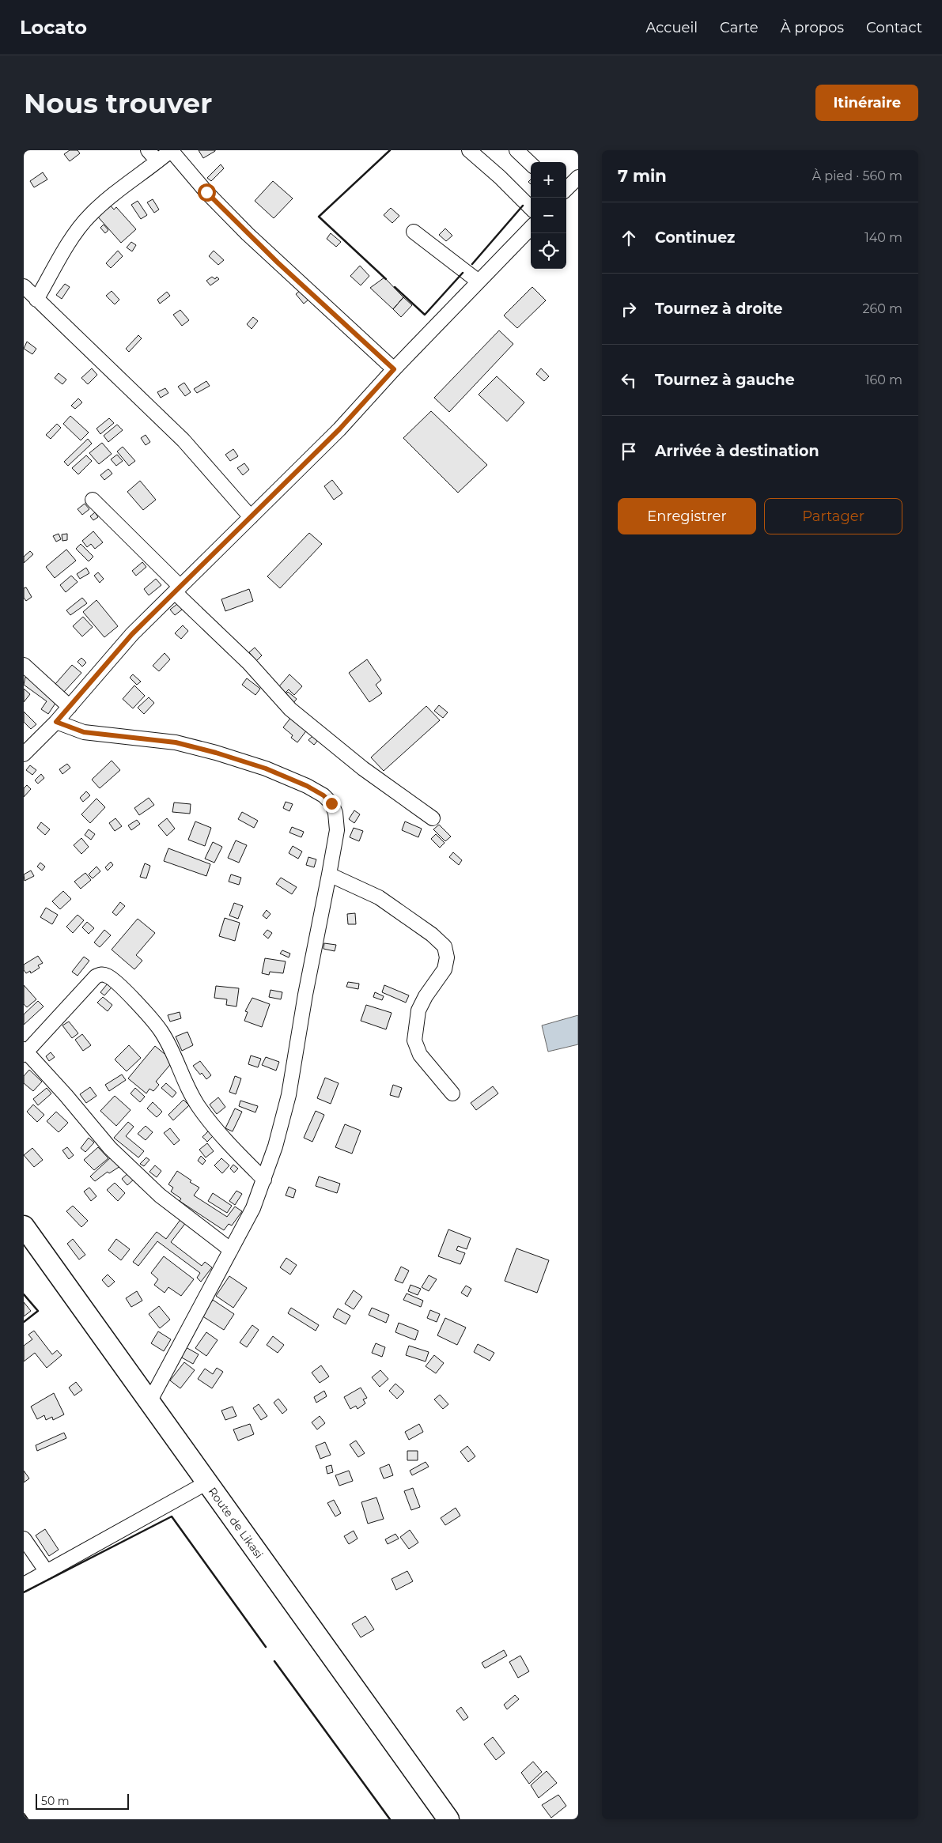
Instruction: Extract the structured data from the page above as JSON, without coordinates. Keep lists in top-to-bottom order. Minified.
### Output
{"streets":{"highway":["Route de Likasi"]},"scale_bar":"50 m","page":{"header":"Locato","nav":["Accueil","Carte","À propos","Contact"],"buttons":["Itinéraire",["Enregistrer","Partager"]],"title":"Nous trouver","heading":["7 min","À pied · 560 m"],"map_buttons":["+","−"],"list":[["Continuez","140 m"],["Tournez à droite","260 m"],["Tournez à gauche","160 m"],"Arrivée à destination"],"scale":"50 m"}}
